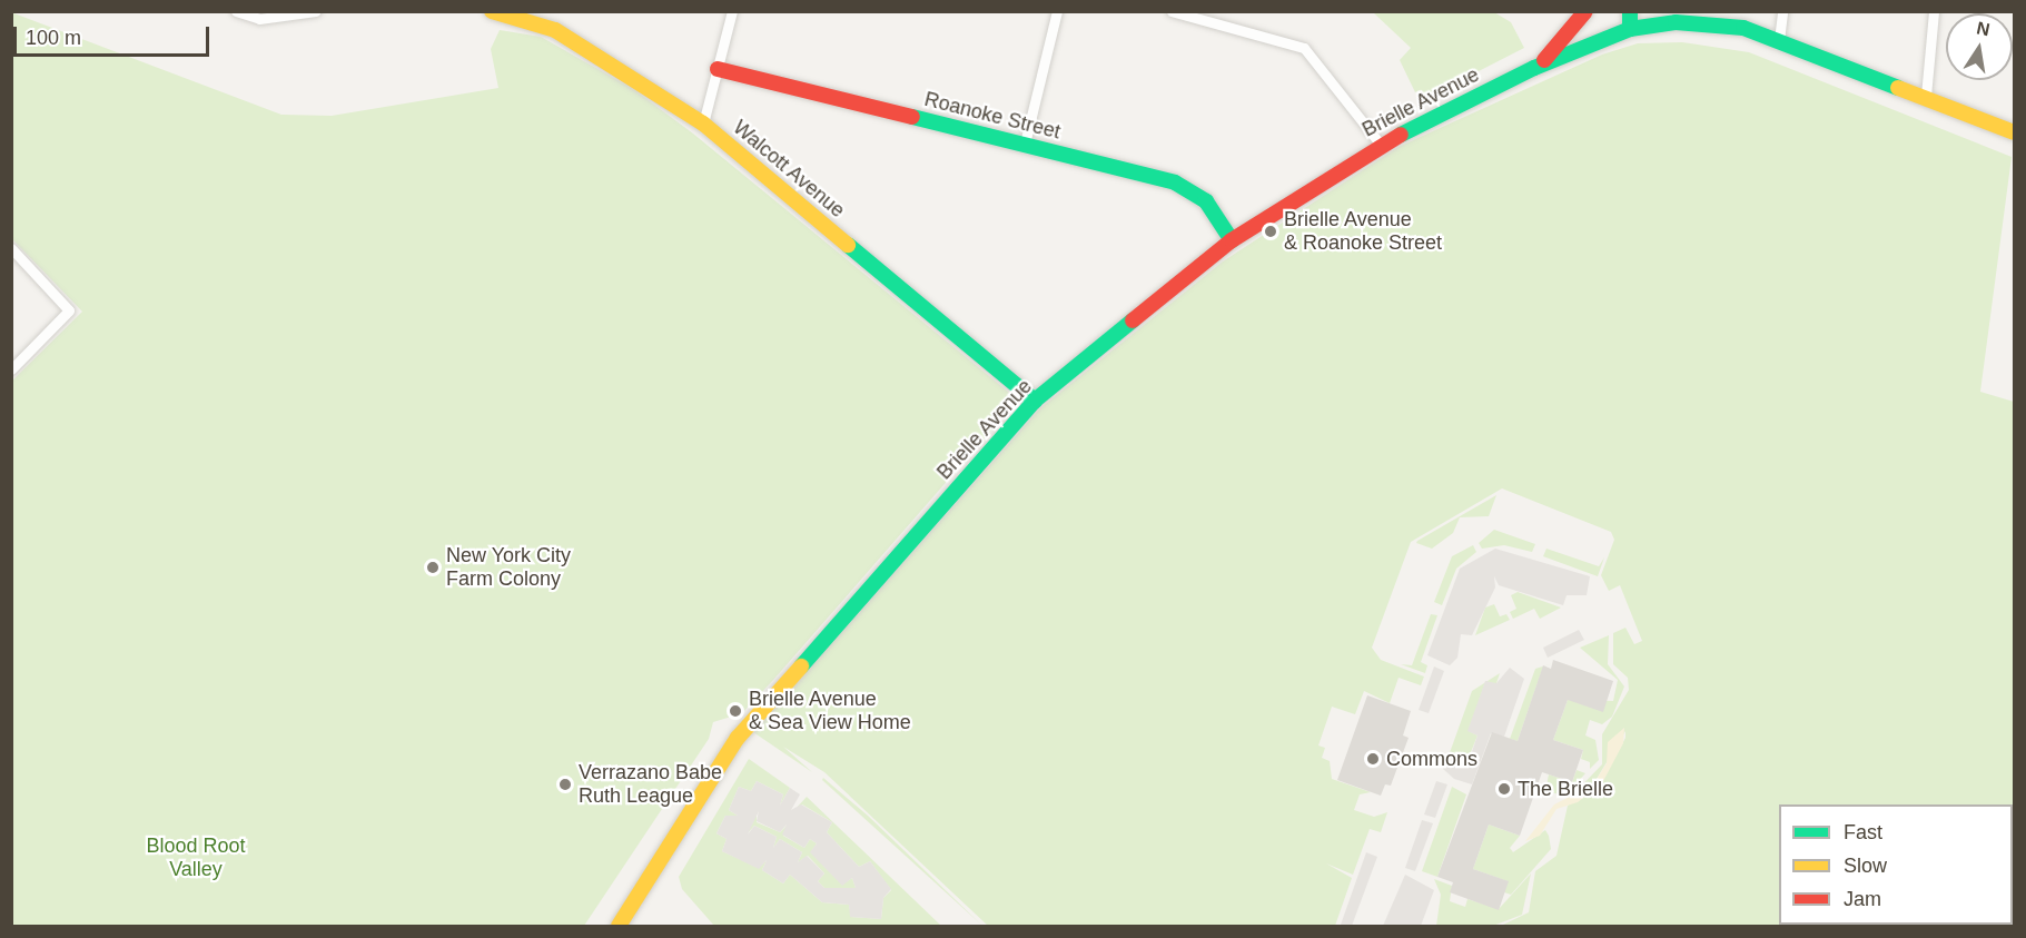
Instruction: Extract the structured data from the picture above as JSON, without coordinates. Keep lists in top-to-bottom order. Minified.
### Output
{"streets":{"street":["Brielle Avenue","Roanoke Street","Walcott Avenue"]},"crossings":[["Brielle Avenue","Roanoke Street"],["Brielle Avenue","Walcott Avenue"]],"parks":["Blood Root Valley"],"places":["Brielle Avenue & Roanoke Street","New York City Farm Colony","Brielle Avenue & Sea View Home","Commons","Verrazano Babe Ruth League","The Brielle"],"legend":["Fast","Slow","Jam"],"scale_bar":"100 m","north":"top"}
